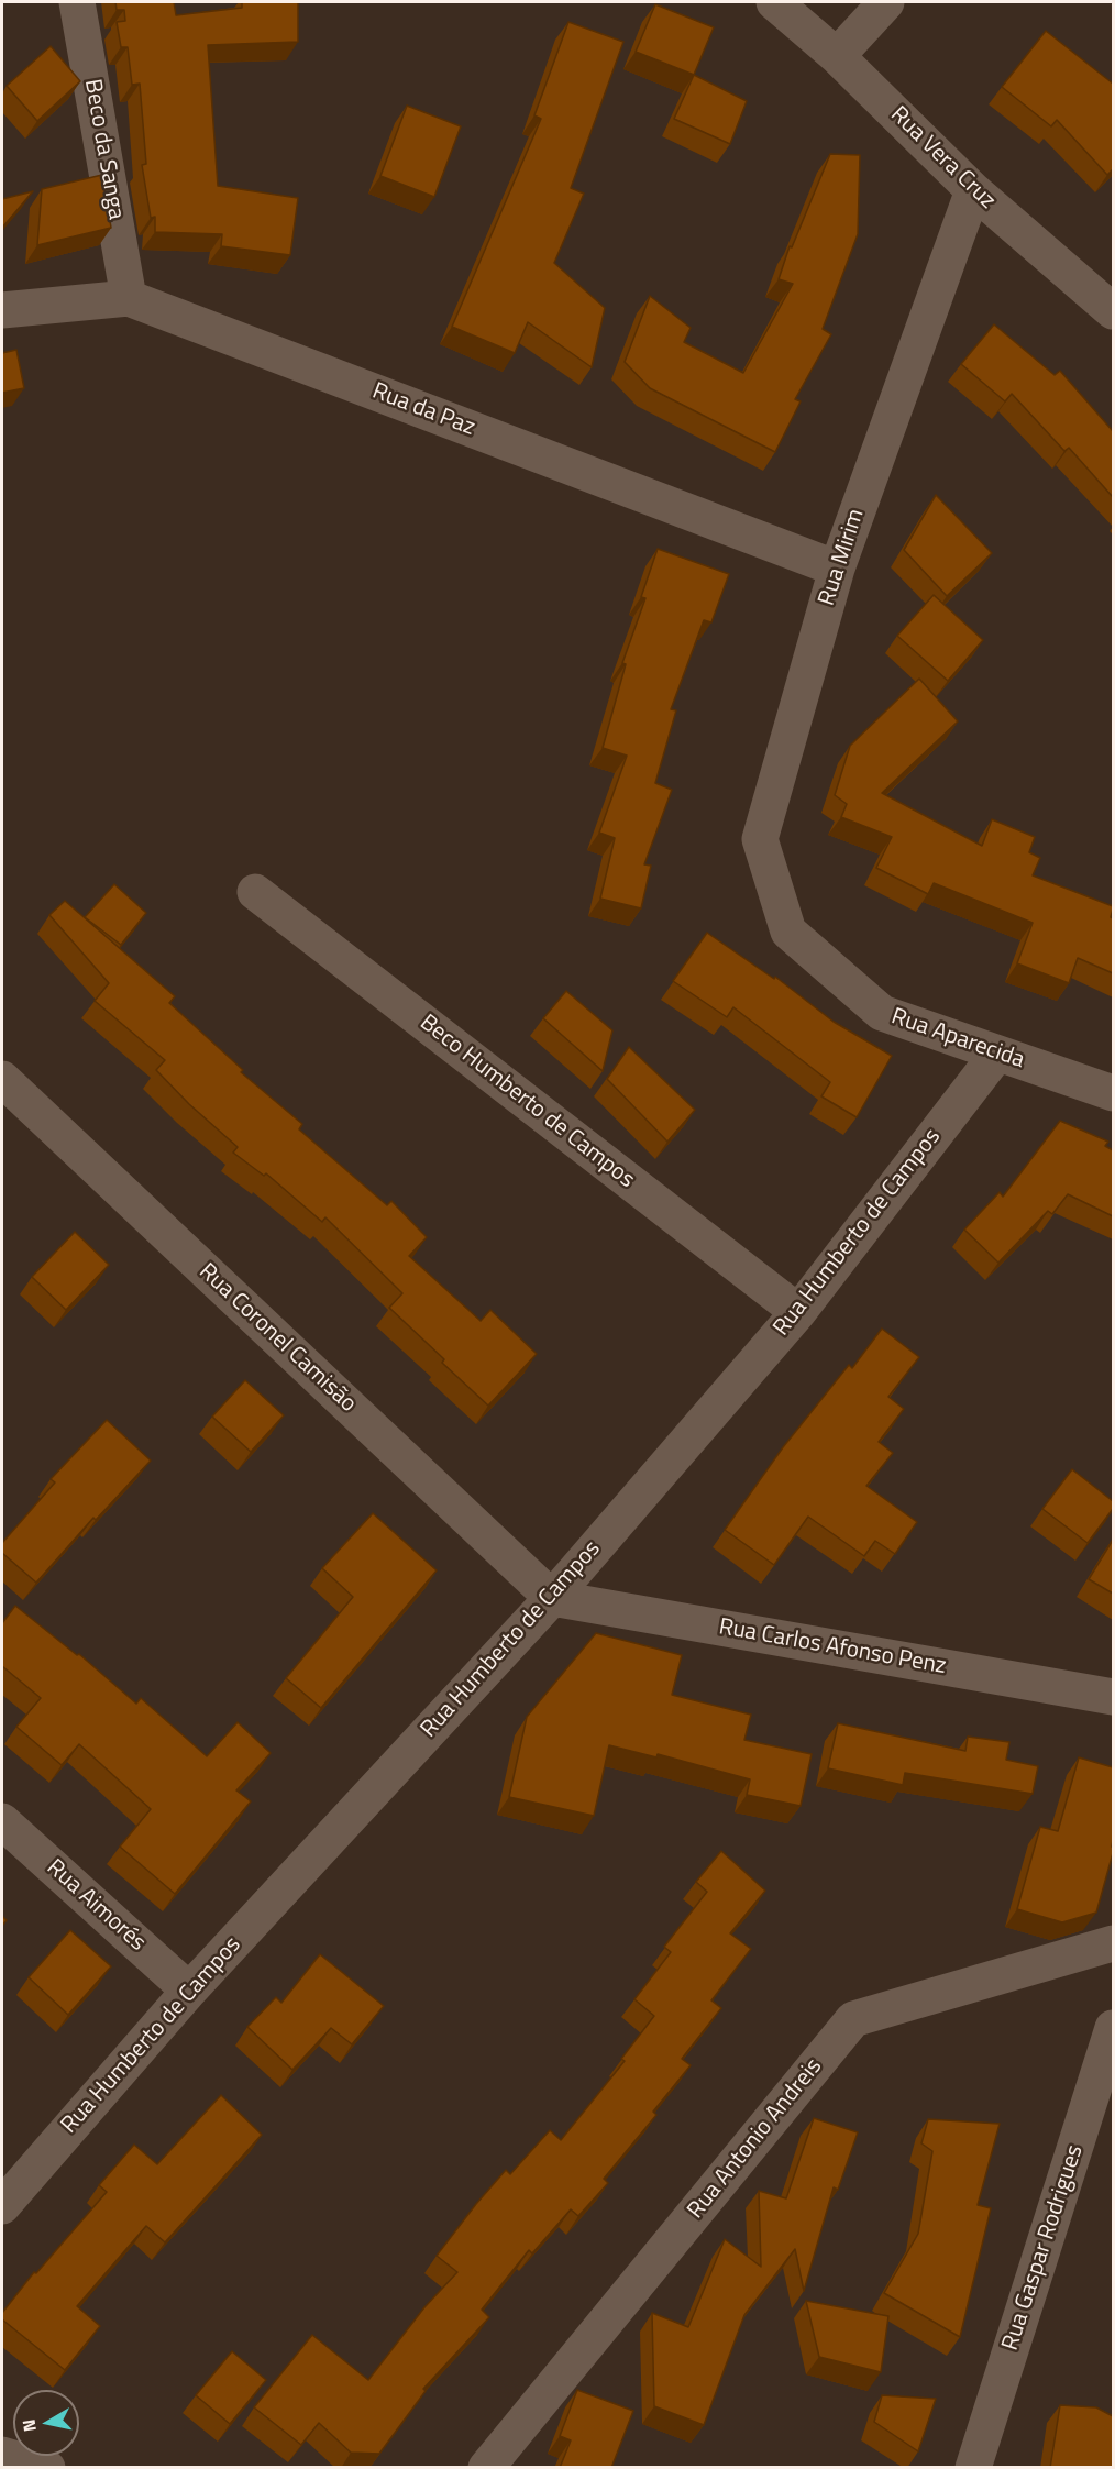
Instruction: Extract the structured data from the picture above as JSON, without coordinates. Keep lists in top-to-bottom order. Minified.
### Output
{"streets":{"street":["Beco da Sanga","Rua Vera Cruz","Rua da Paz","Rua Mirim","Rua Aparecida","Beco Humberto de Campos","Rua Humberto de Campos","Rua Coronel Camisão","Rua Carlos Afonso Penz","Rua Aimorés","Rua Antonio Andreis","Rua Gaspar Rodrigues"]},"crossings":[["Beco da Sanga","Rua da Paz"],["Rua Vera Cruz","Rua Mirim"],["Rua da Paz","Rua Mirim"],["Rua Mirim","Rua Aparecida"],["Rua Aparecida","Rua Humberto de Campos"],["Beco Humberto de Campos","Rua Humberto de Campos"],["Rua Humberto de Campos","Rua Coronel Camisão"],["Rua Humberto de Campos","Rua Carlos Afonso Penz"],["Rua Humberto de Campos","Rua Aimorés"],["Rua Coronel Camisão","Rua Carlos Afonso Penz"]],"north":"left"}
